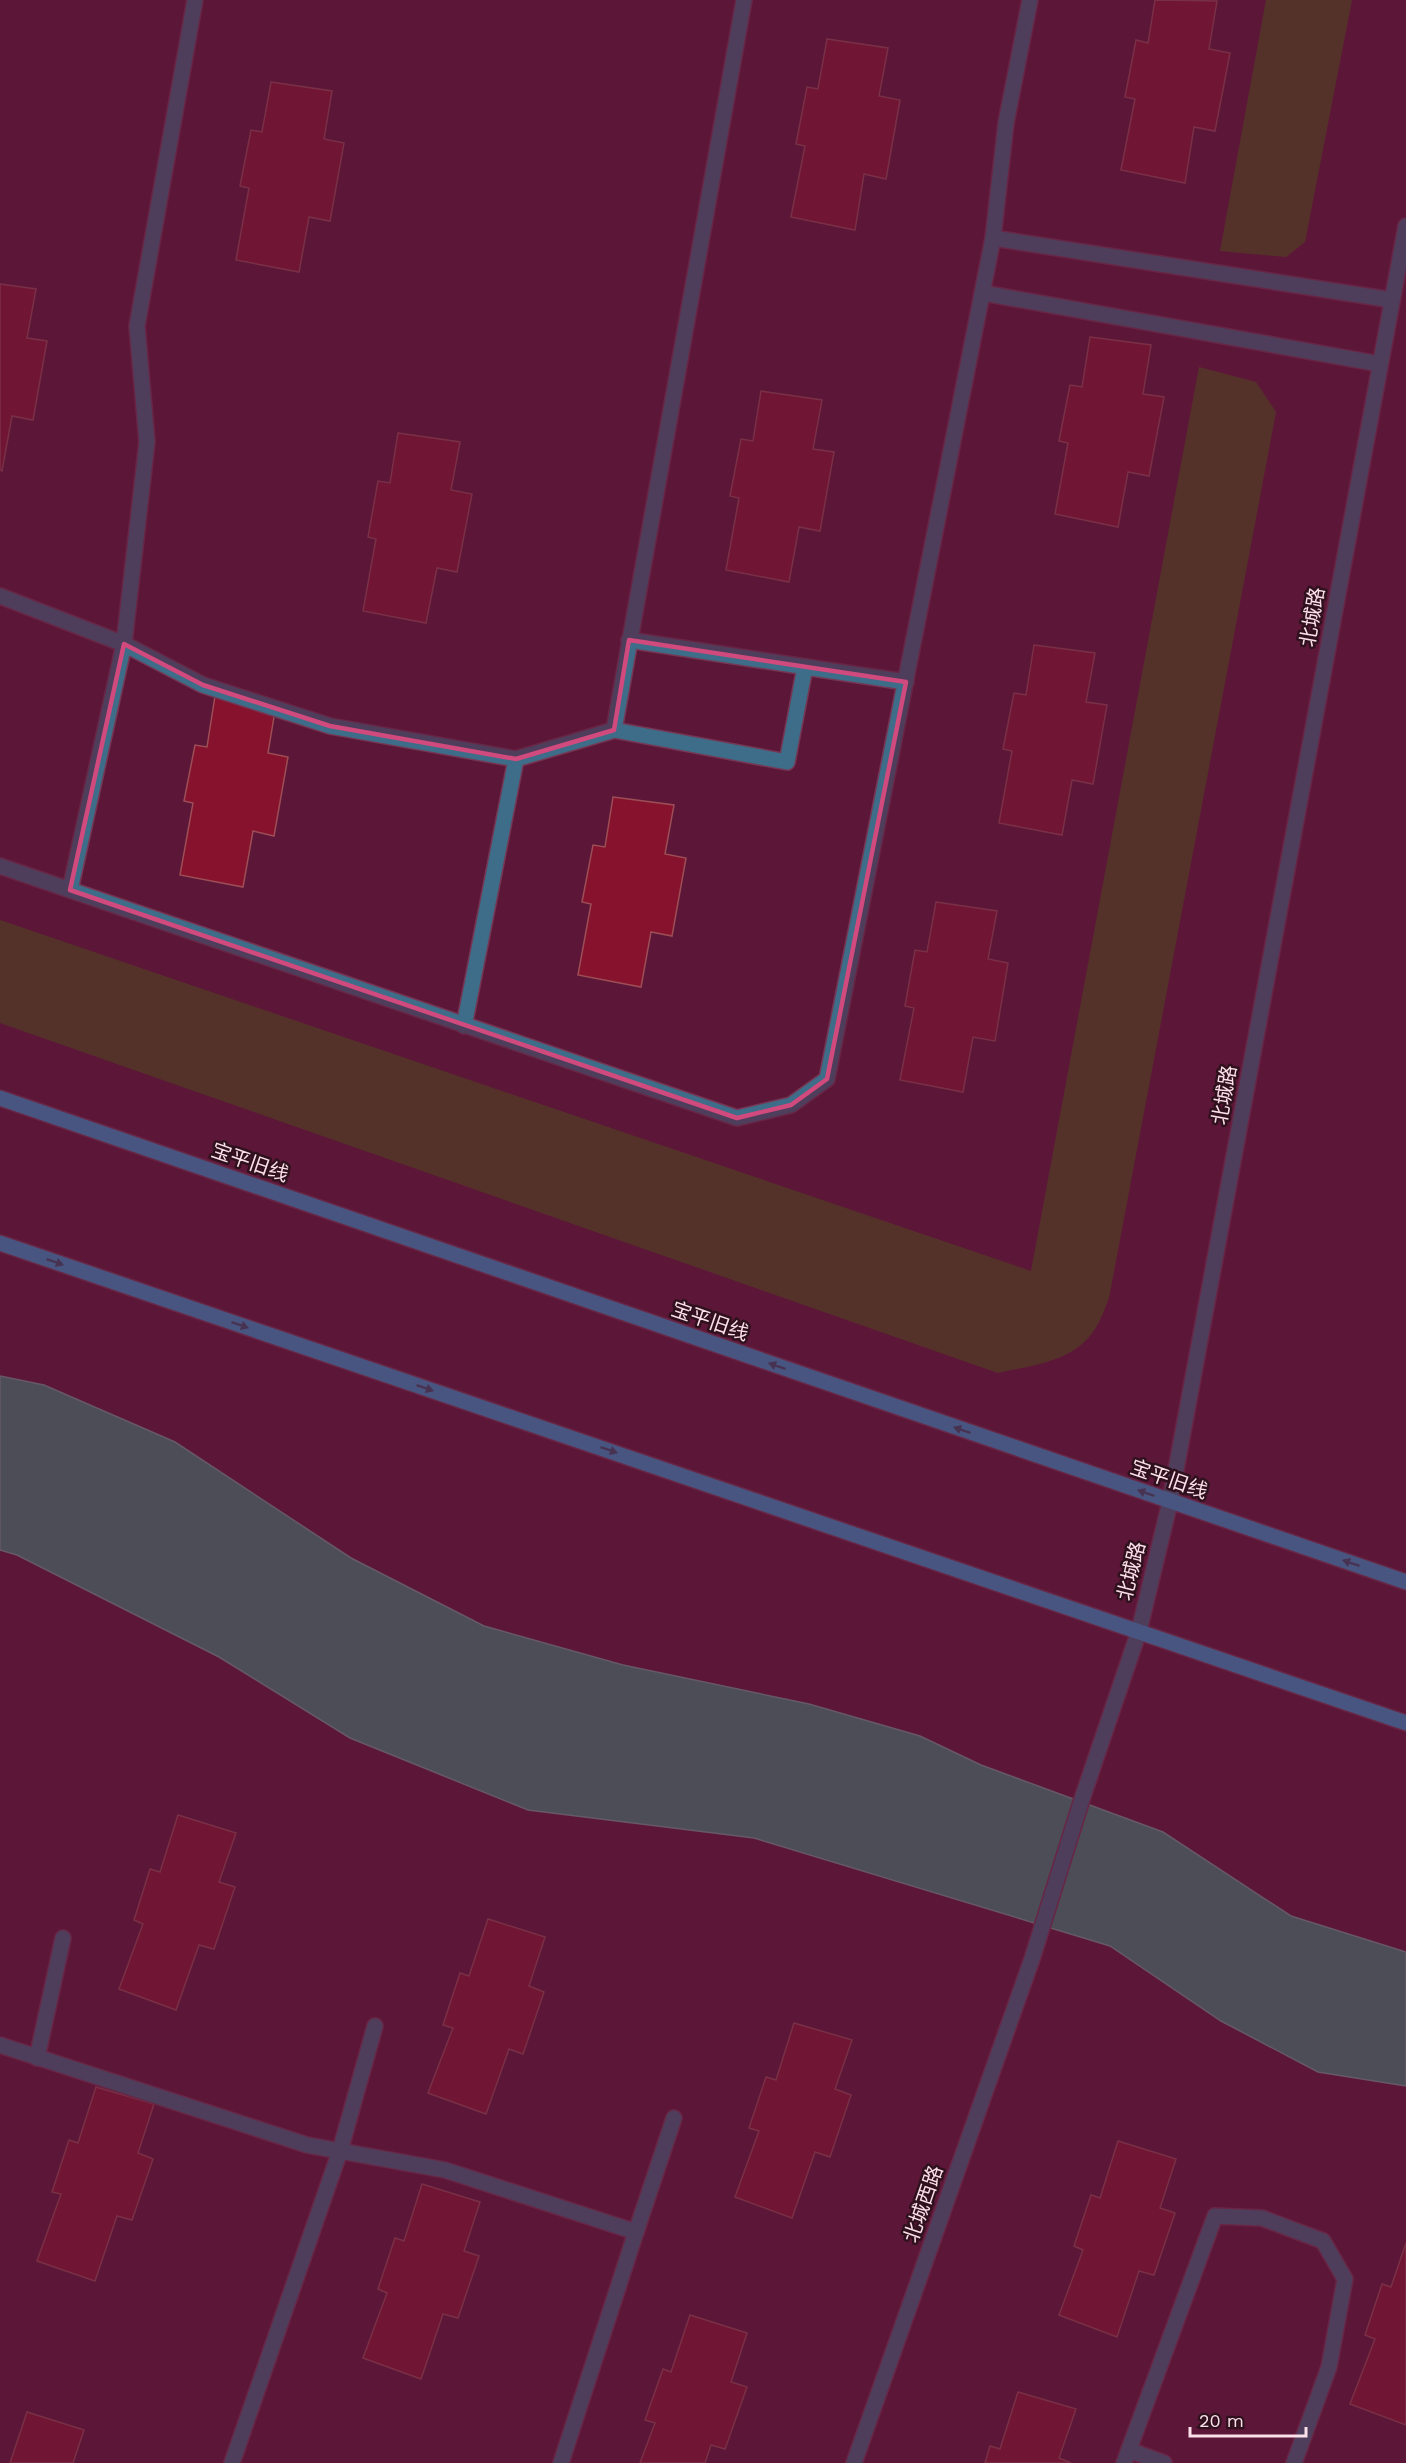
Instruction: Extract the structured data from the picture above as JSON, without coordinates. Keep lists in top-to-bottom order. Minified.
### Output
{"streets":{"main road":["宝平旧线"],"street":["北城路","北城西路"]},"crossings":[["北城路","宝平旧线"],["北城路","北城西路"]],"scale_bar":"20 m"}
